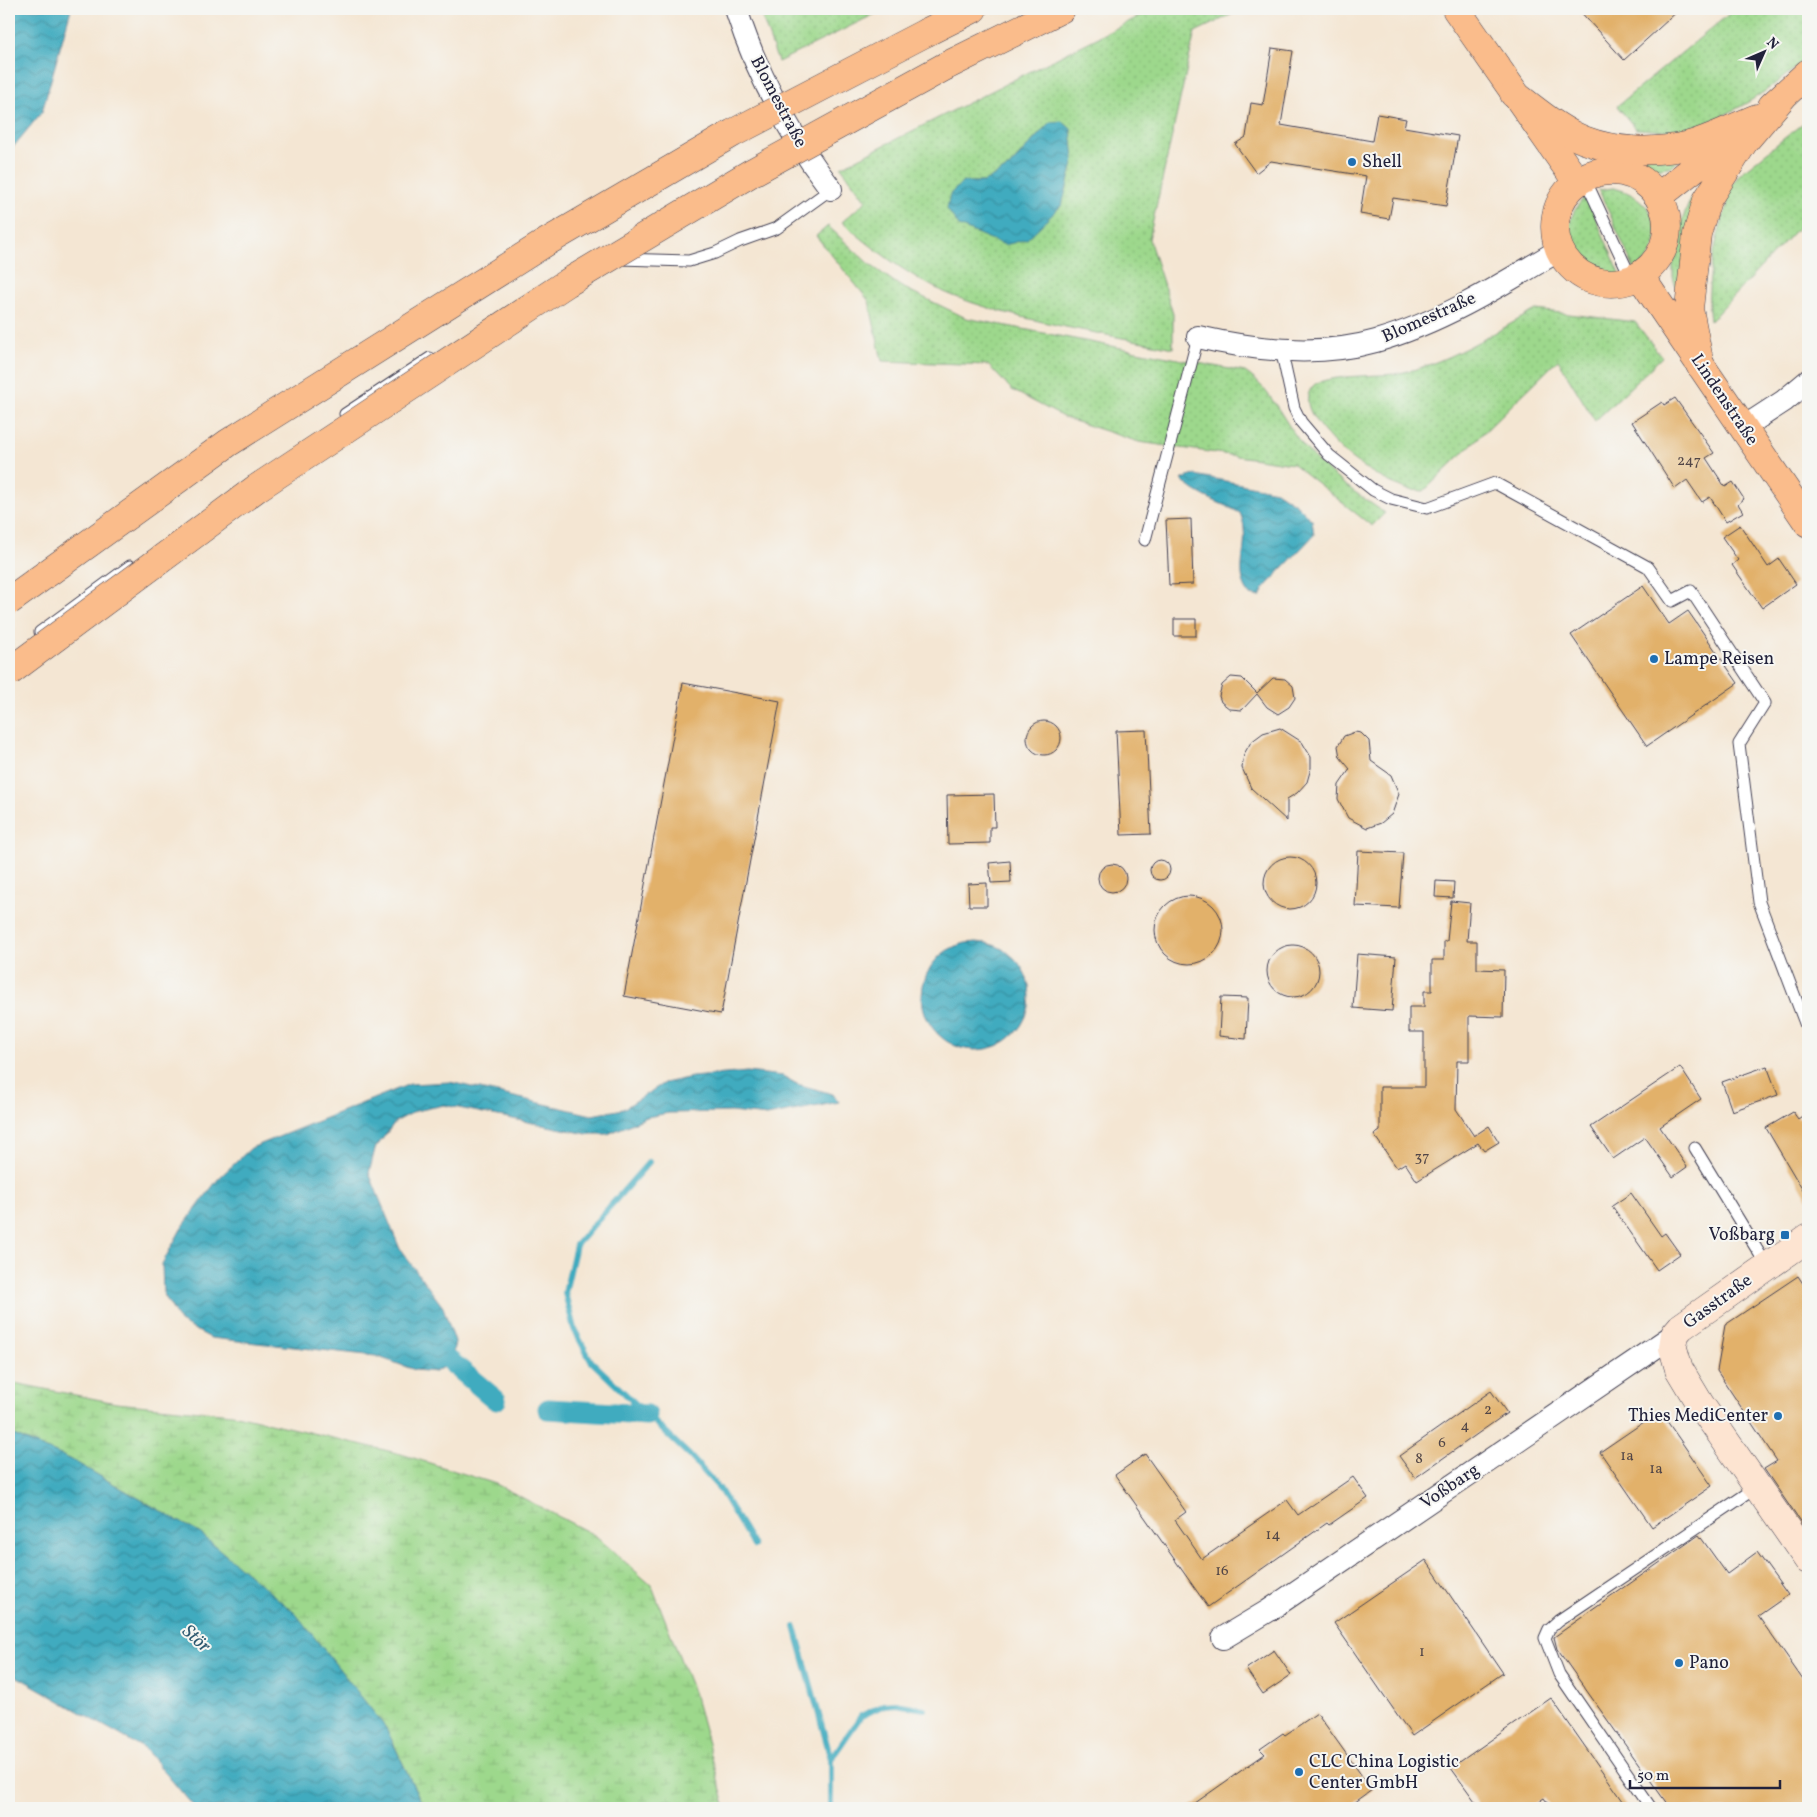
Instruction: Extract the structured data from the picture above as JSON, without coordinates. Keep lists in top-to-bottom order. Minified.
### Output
{"streets":{"main road":["Lindenstraße"],"street":["Blomestraße","Gasstraße","Voßbarg"]},"crossings":[["Gasstraße","Voßbarg"]],"water":["Stör"],"places":{"other":["Shell","Lampe Reisen","Thies MediCenter","Pano","CLC China Logistic Center GmbH"],"transit":["Voßbarg"]},"house_numbers":["247","37","2","4","6","1a","8","1a","14","16","1"],"scale_bar":"50 m","north":"top right"}
